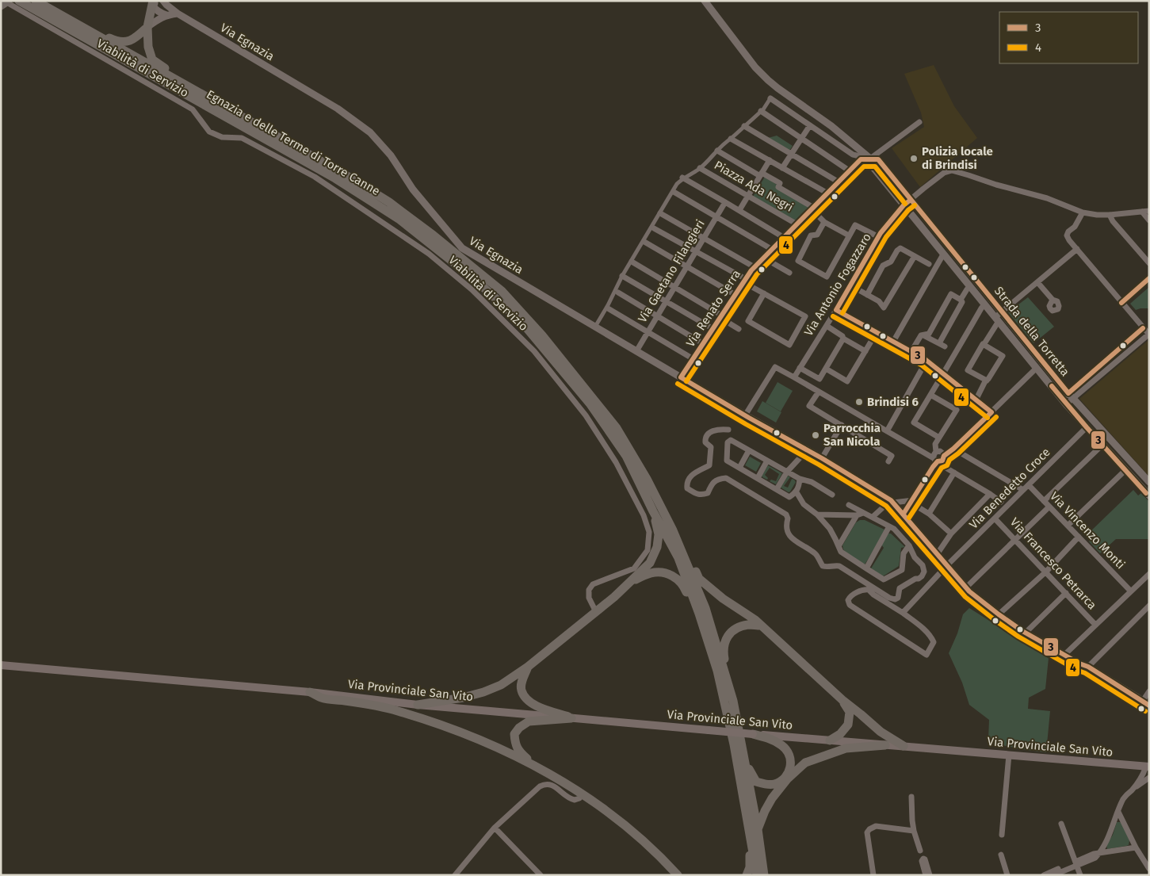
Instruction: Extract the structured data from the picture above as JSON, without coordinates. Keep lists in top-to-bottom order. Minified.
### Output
{"streets":{"highway":["Egnazia e delle Terme di Torre Canne"],"main road":["Via Provinciale San Vito"],"street":["Via Egnazia","Viabilità di Servizio","Piazza Ada Negri","Via Gaetano Filangieri","Via Antonio Fogazzaro","Via Renato Serra","Strada della Torretta","Via Benedetto Croce","Via Vincenzo Monti","Via Francesco Petrarca"]},"crossings":[["Via Egnazia","Via Gaetano Filangieri"],["Via Egnazia","Via Renato Serra"],["Via Egnazia","Via Benedetto Croce"],["Piazza Ada Negri","Via Renato Serra"],["Via Antonio Fogazzaro","Strada della Torretta"],["Via Renato Serra","Strada della Torretta"],["Strada della Torretta","Via Benedetto Croce"],["Via Benedetto Croce","Via Vincenzo Monti"],["Via Benedetto Croce","Via Francesco Petrarca"]],"places":["Polizia locale di Brindisi","Brindisi 6","Parrocchia San Nicola"],"lines":["transit line 3","transit line 4"],"legend":["3","4"]}
